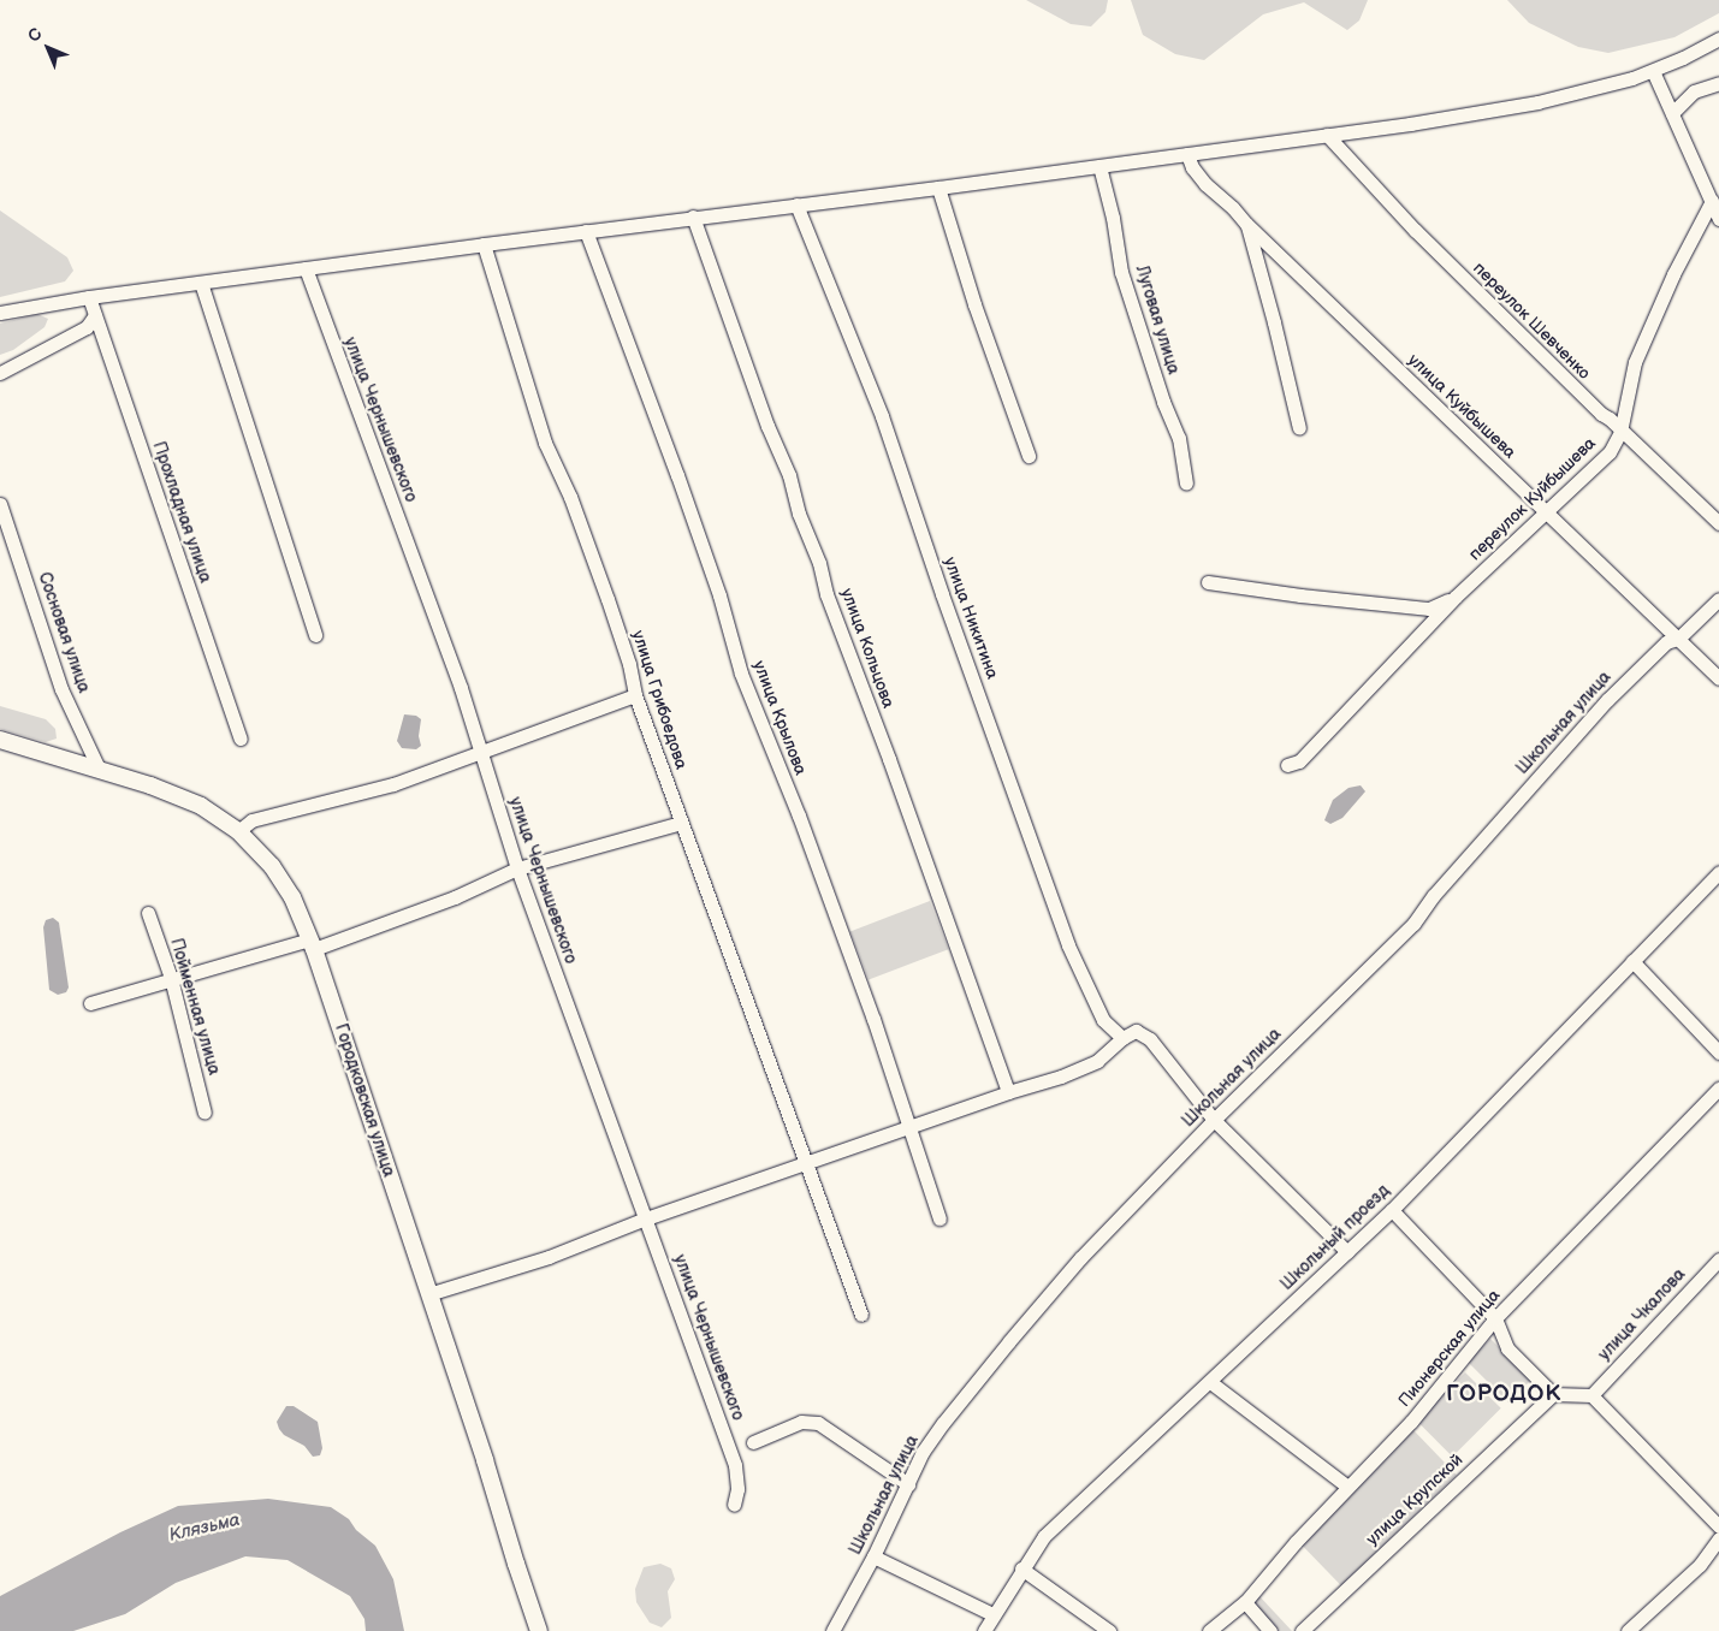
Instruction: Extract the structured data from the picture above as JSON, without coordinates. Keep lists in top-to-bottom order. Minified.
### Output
{"streets":{"main road":["Городковская улица"],"street":["Луговая улица","переулок Шевченко","улица Куйбышева","улица Чернышевского","переулок Куйбышева","Прохладная улица","улица Никитина","Сосновая улица","улица Кольцова","улица Грибоедова","улица Крылова","Школьная улица","Пойменная улица","Школьный проезд","улица Чкалова","Пионерская улица","улица Крупской"]},"crossings":[["переулок Шевченко","переулок Куйбышева"],["улица Куйбышева","переулок Куйбышева"],["улица Куйбышева","Школьная улица"],["Сосновая улица","Городковская улица"]],"districts":["ГОРОДОК"],"water":["Клязьма"],"north":"top left"}
